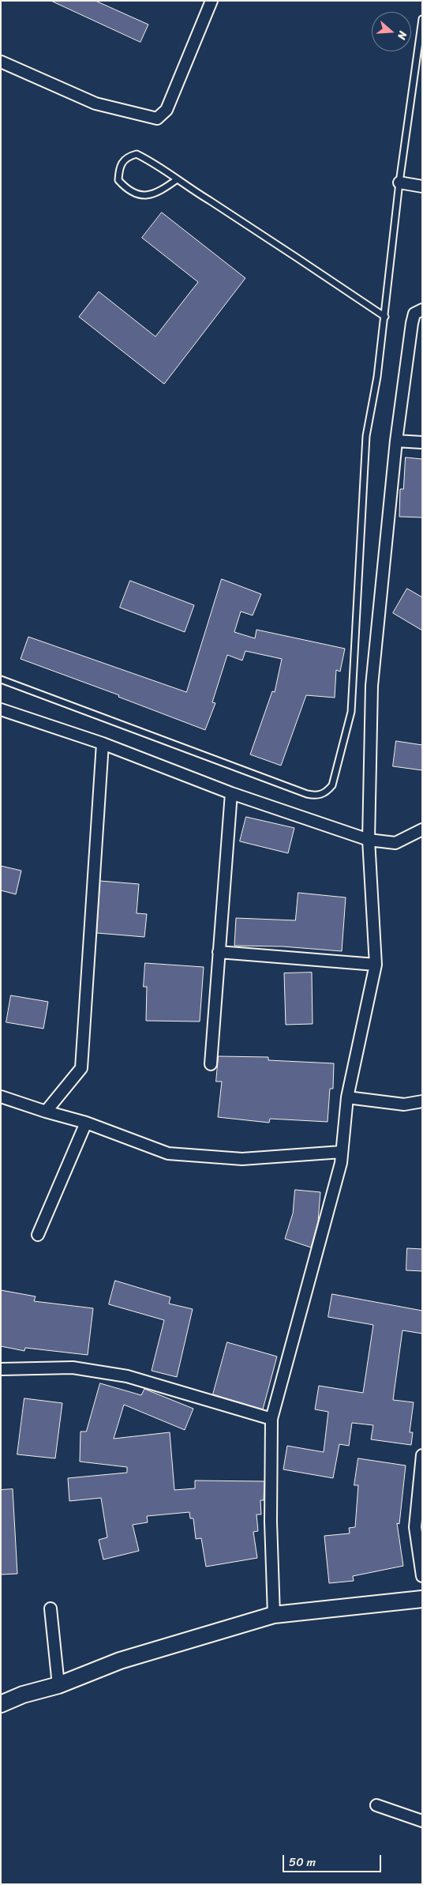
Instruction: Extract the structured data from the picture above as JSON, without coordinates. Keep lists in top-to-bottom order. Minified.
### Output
{"scale_bar":"50 m","north":"right"}
